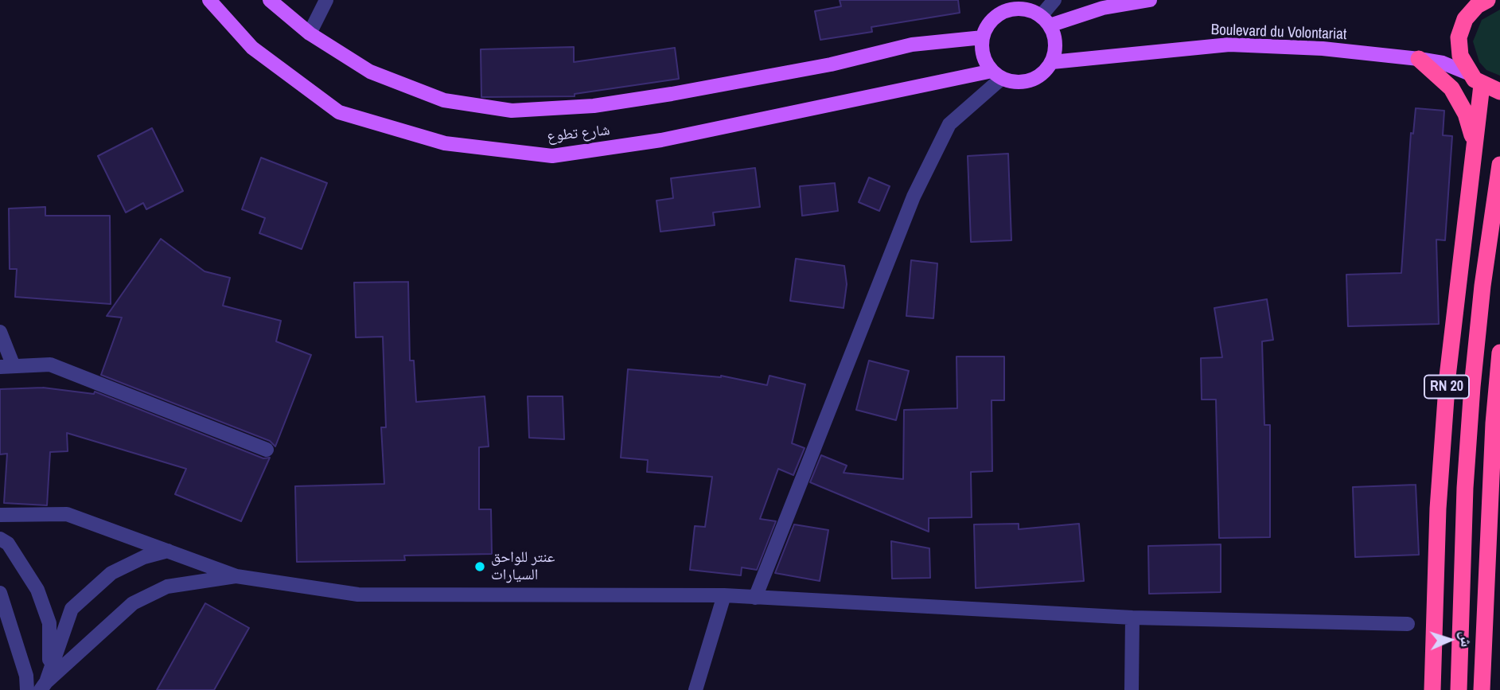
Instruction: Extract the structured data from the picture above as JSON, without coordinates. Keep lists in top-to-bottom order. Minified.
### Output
{"streets":{"highway":["RN 20"],"main road":["Boulevard du Volontariat","شارع تطوع"]},"crossings":[["Boulevard du Volontariat","شارع تطوع"]],"places":["عنتر للواحق السيارات"],"north":"right"}
